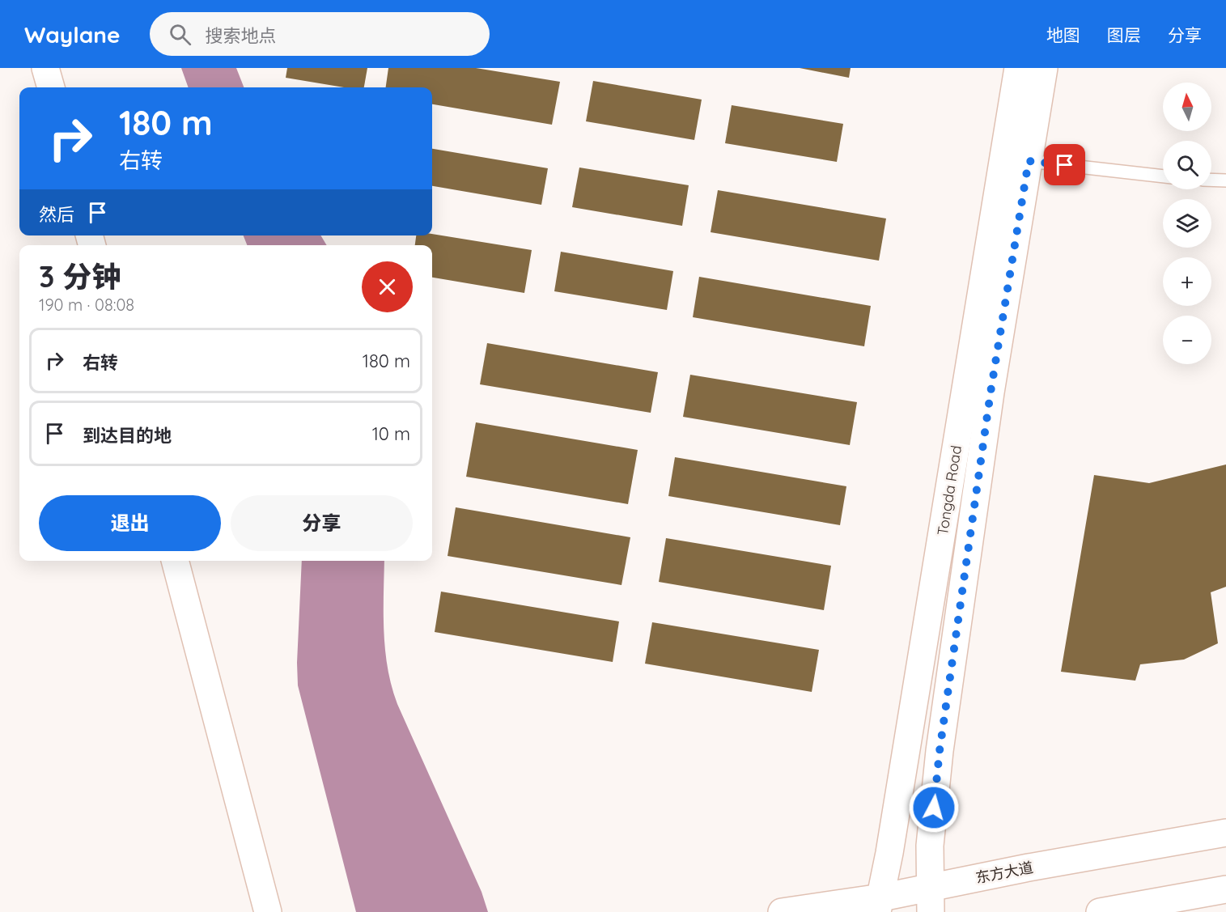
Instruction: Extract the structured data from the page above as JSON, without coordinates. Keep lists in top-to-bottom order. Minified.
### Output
{"streets":{"main road":["Tongda Road","东方大道"]},"crossings":[["Tongda Road","东方大道"]],"north":"top","page":{"header":"Waylane","search":"搜索地点","nav":["地图","图层","分享"],"map_buttons":["+","−"],"turn":["180 m","右转"],"then":"然后","heading":["3 分钟","190 m · 08:08"],"list":[{"name":"右转","value":"180 m"},{"name":"到达目的地","value":"10 m"}],"buttons":["退出","分享"]}}
